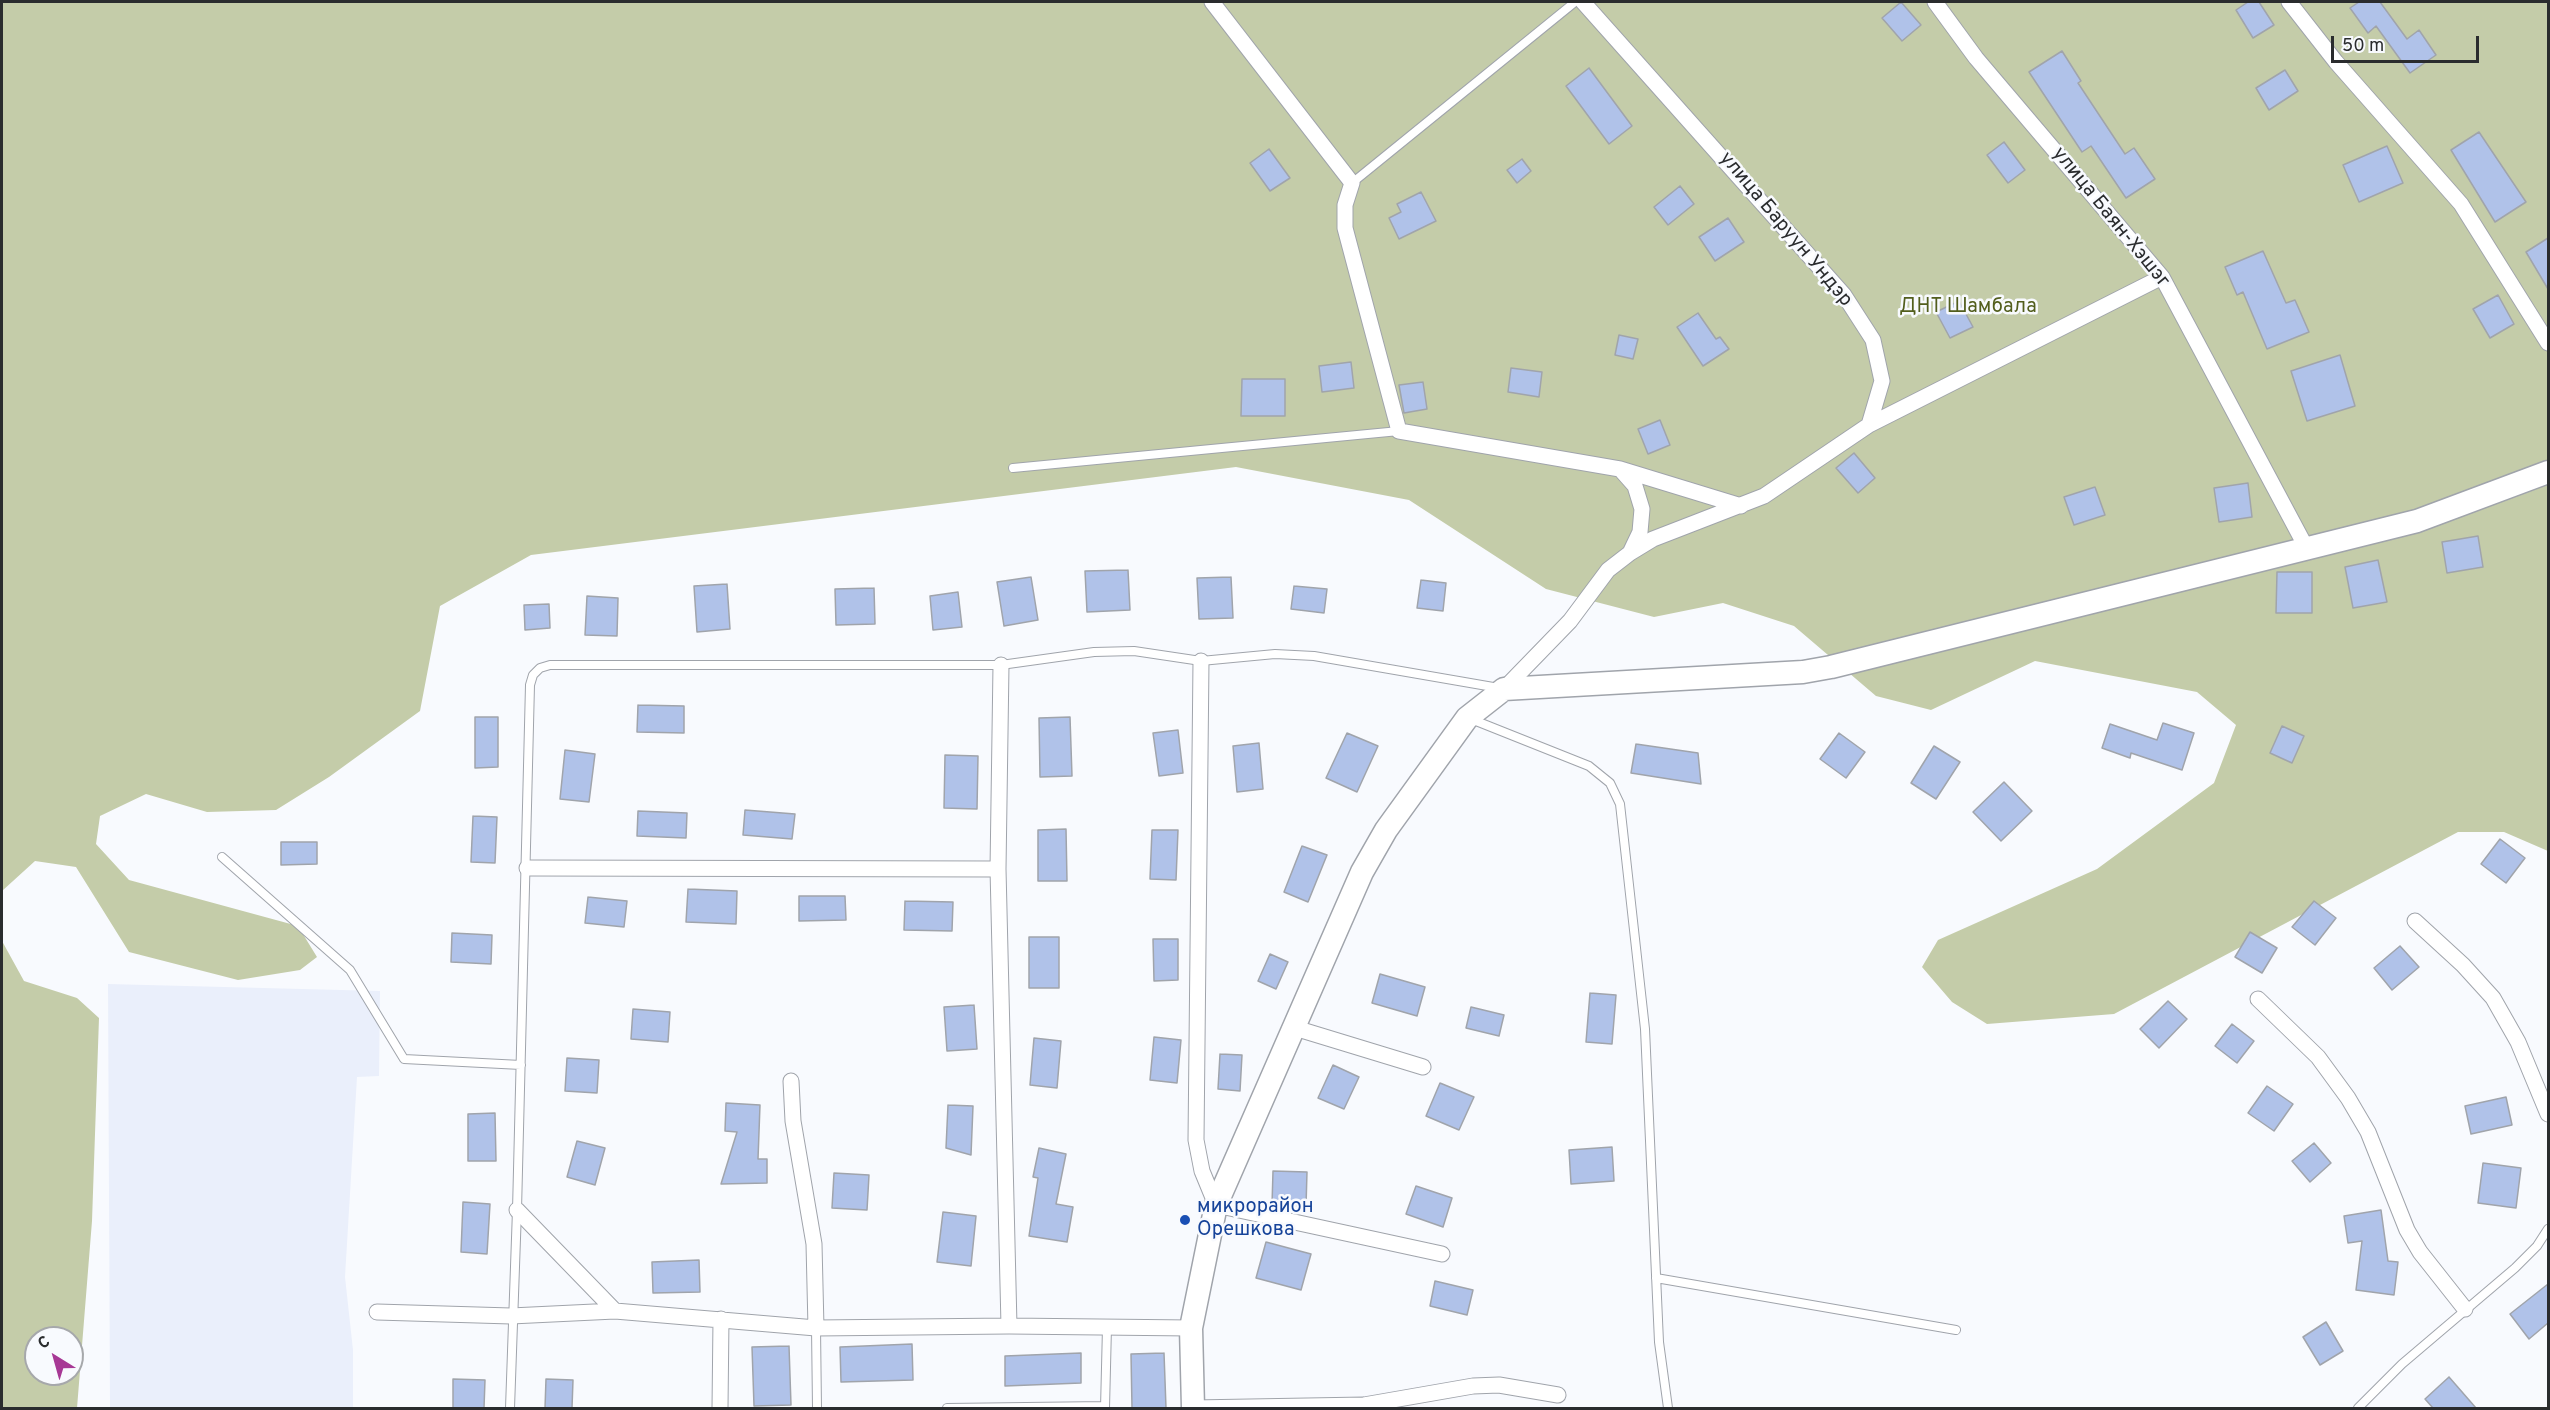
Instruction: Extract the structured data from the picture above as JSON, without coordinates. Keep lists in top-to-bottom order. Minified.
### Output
{"streets":{"street":["улица Баян-Хэшэг","улица Баруун Ундэр"]},"parks":["ДНТ Шамбала"],"places":["микрорайон Орешкова"],"scale_bar":"50 m","north":"top left"}
